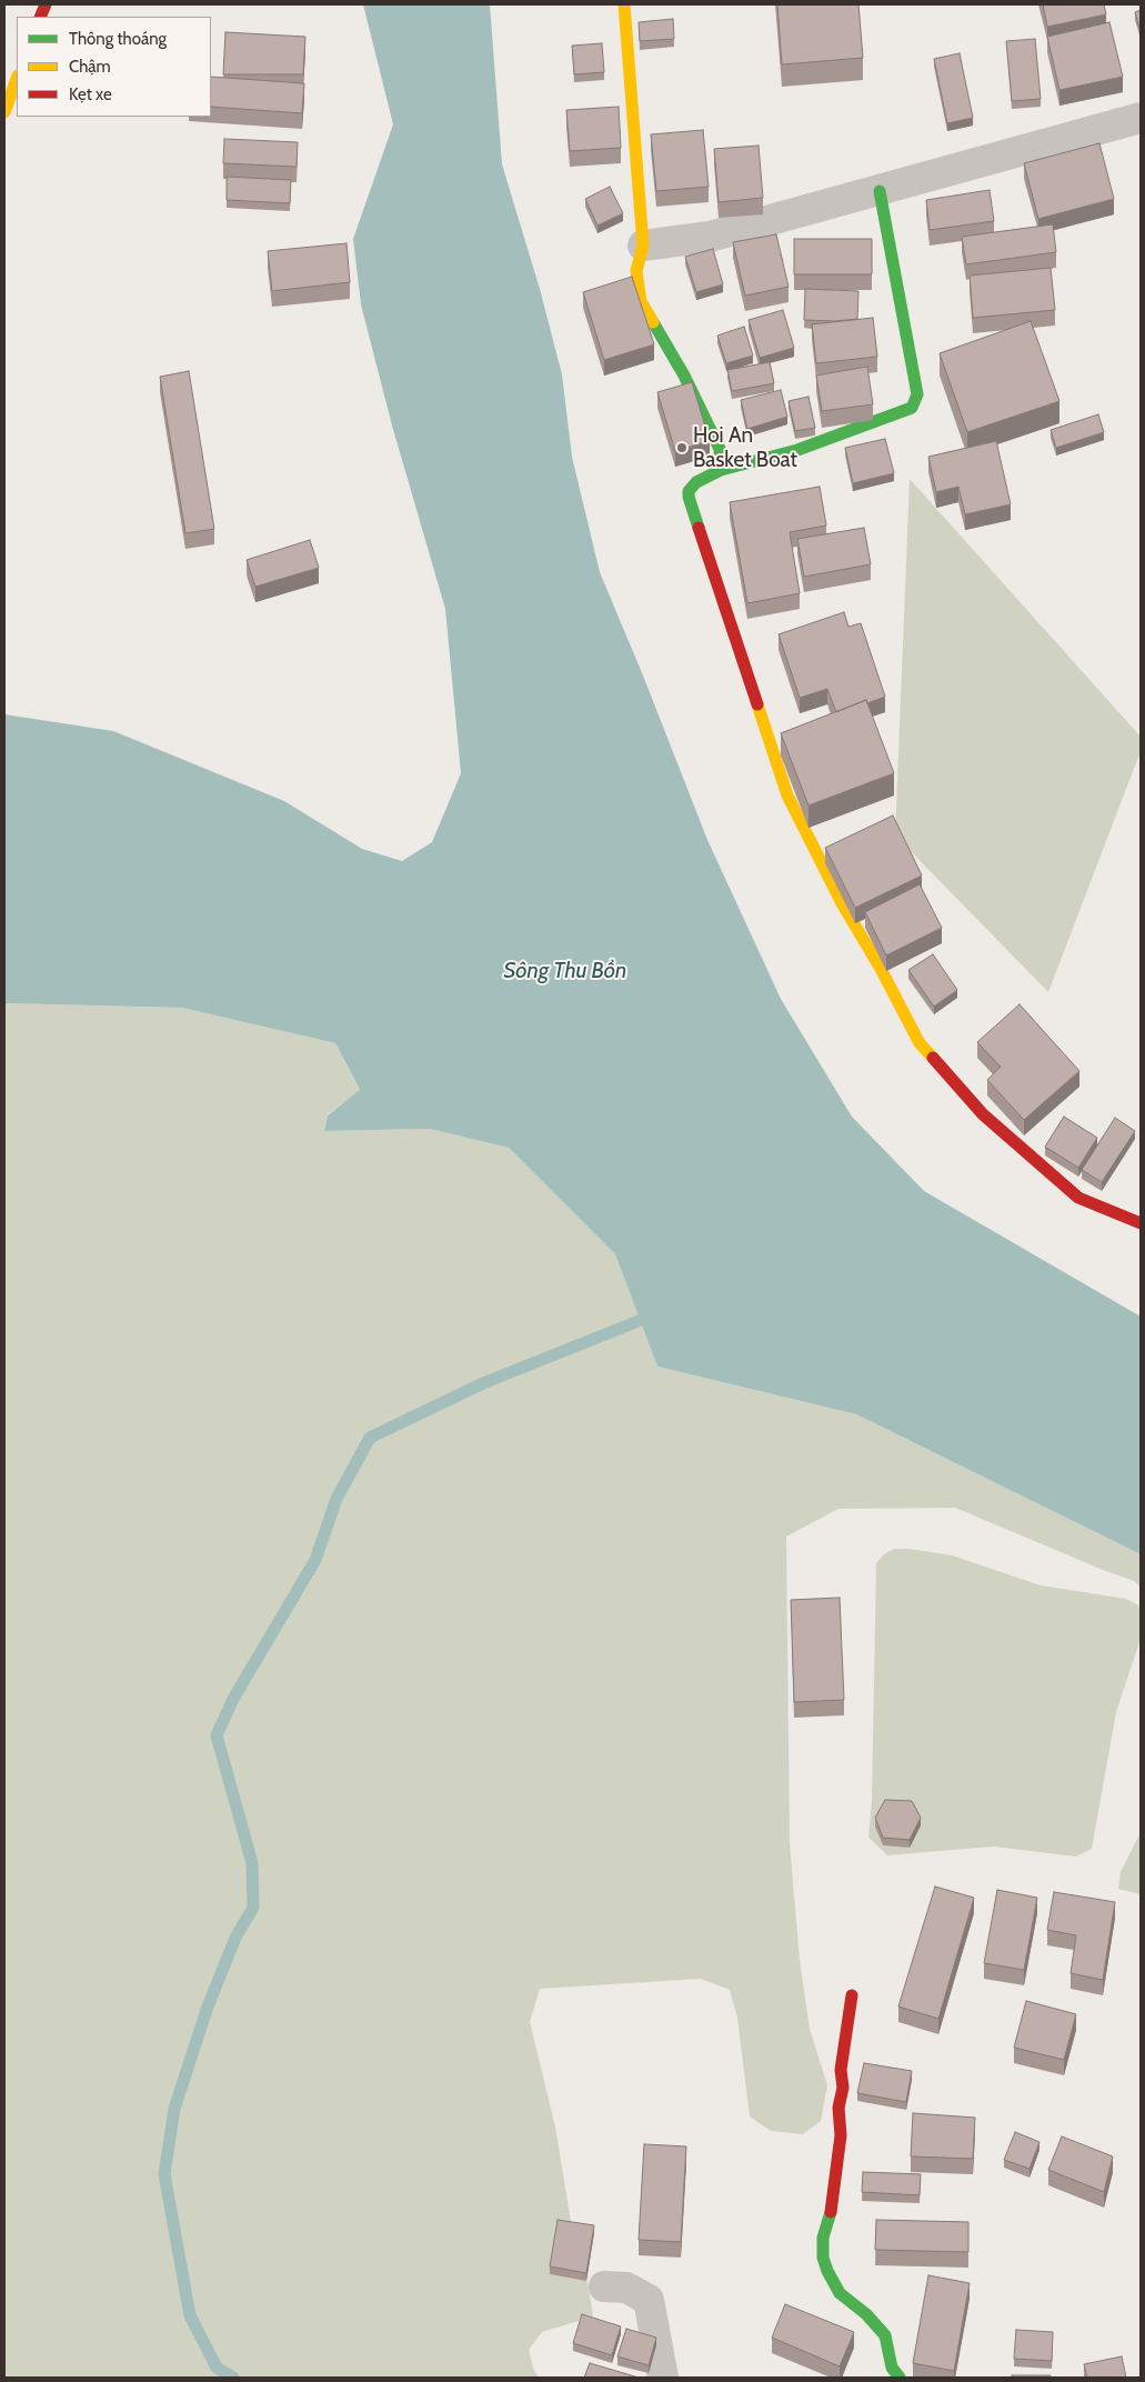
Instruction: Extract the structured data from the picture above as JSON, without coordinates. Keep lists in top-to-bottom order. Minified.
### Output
{"water":["Sông Thu Bồn"],"places":["Hoi An Basket Boat"],"legend":["Thông thoáng","Chậm","Kẹt xe"]}
